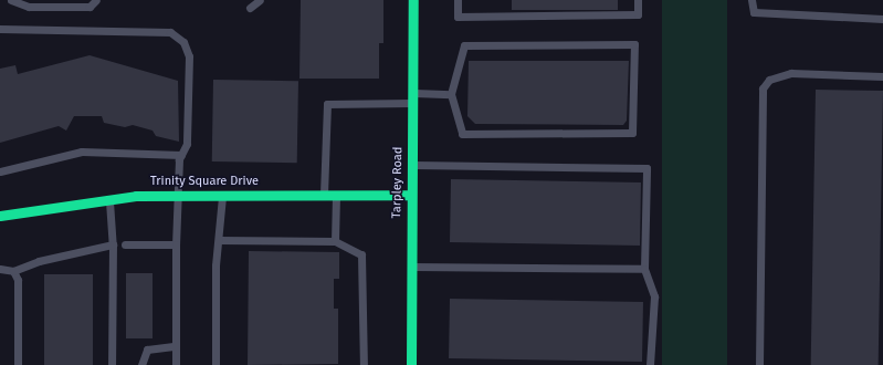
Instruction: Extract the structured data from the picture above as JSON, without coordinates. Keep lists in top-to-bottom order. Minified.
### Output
{"streets":{"street":["Trinity Square Drive","Tarpley Road"]},"crossings":[["Trinity Square Drive","Tarpley Road"]]}
